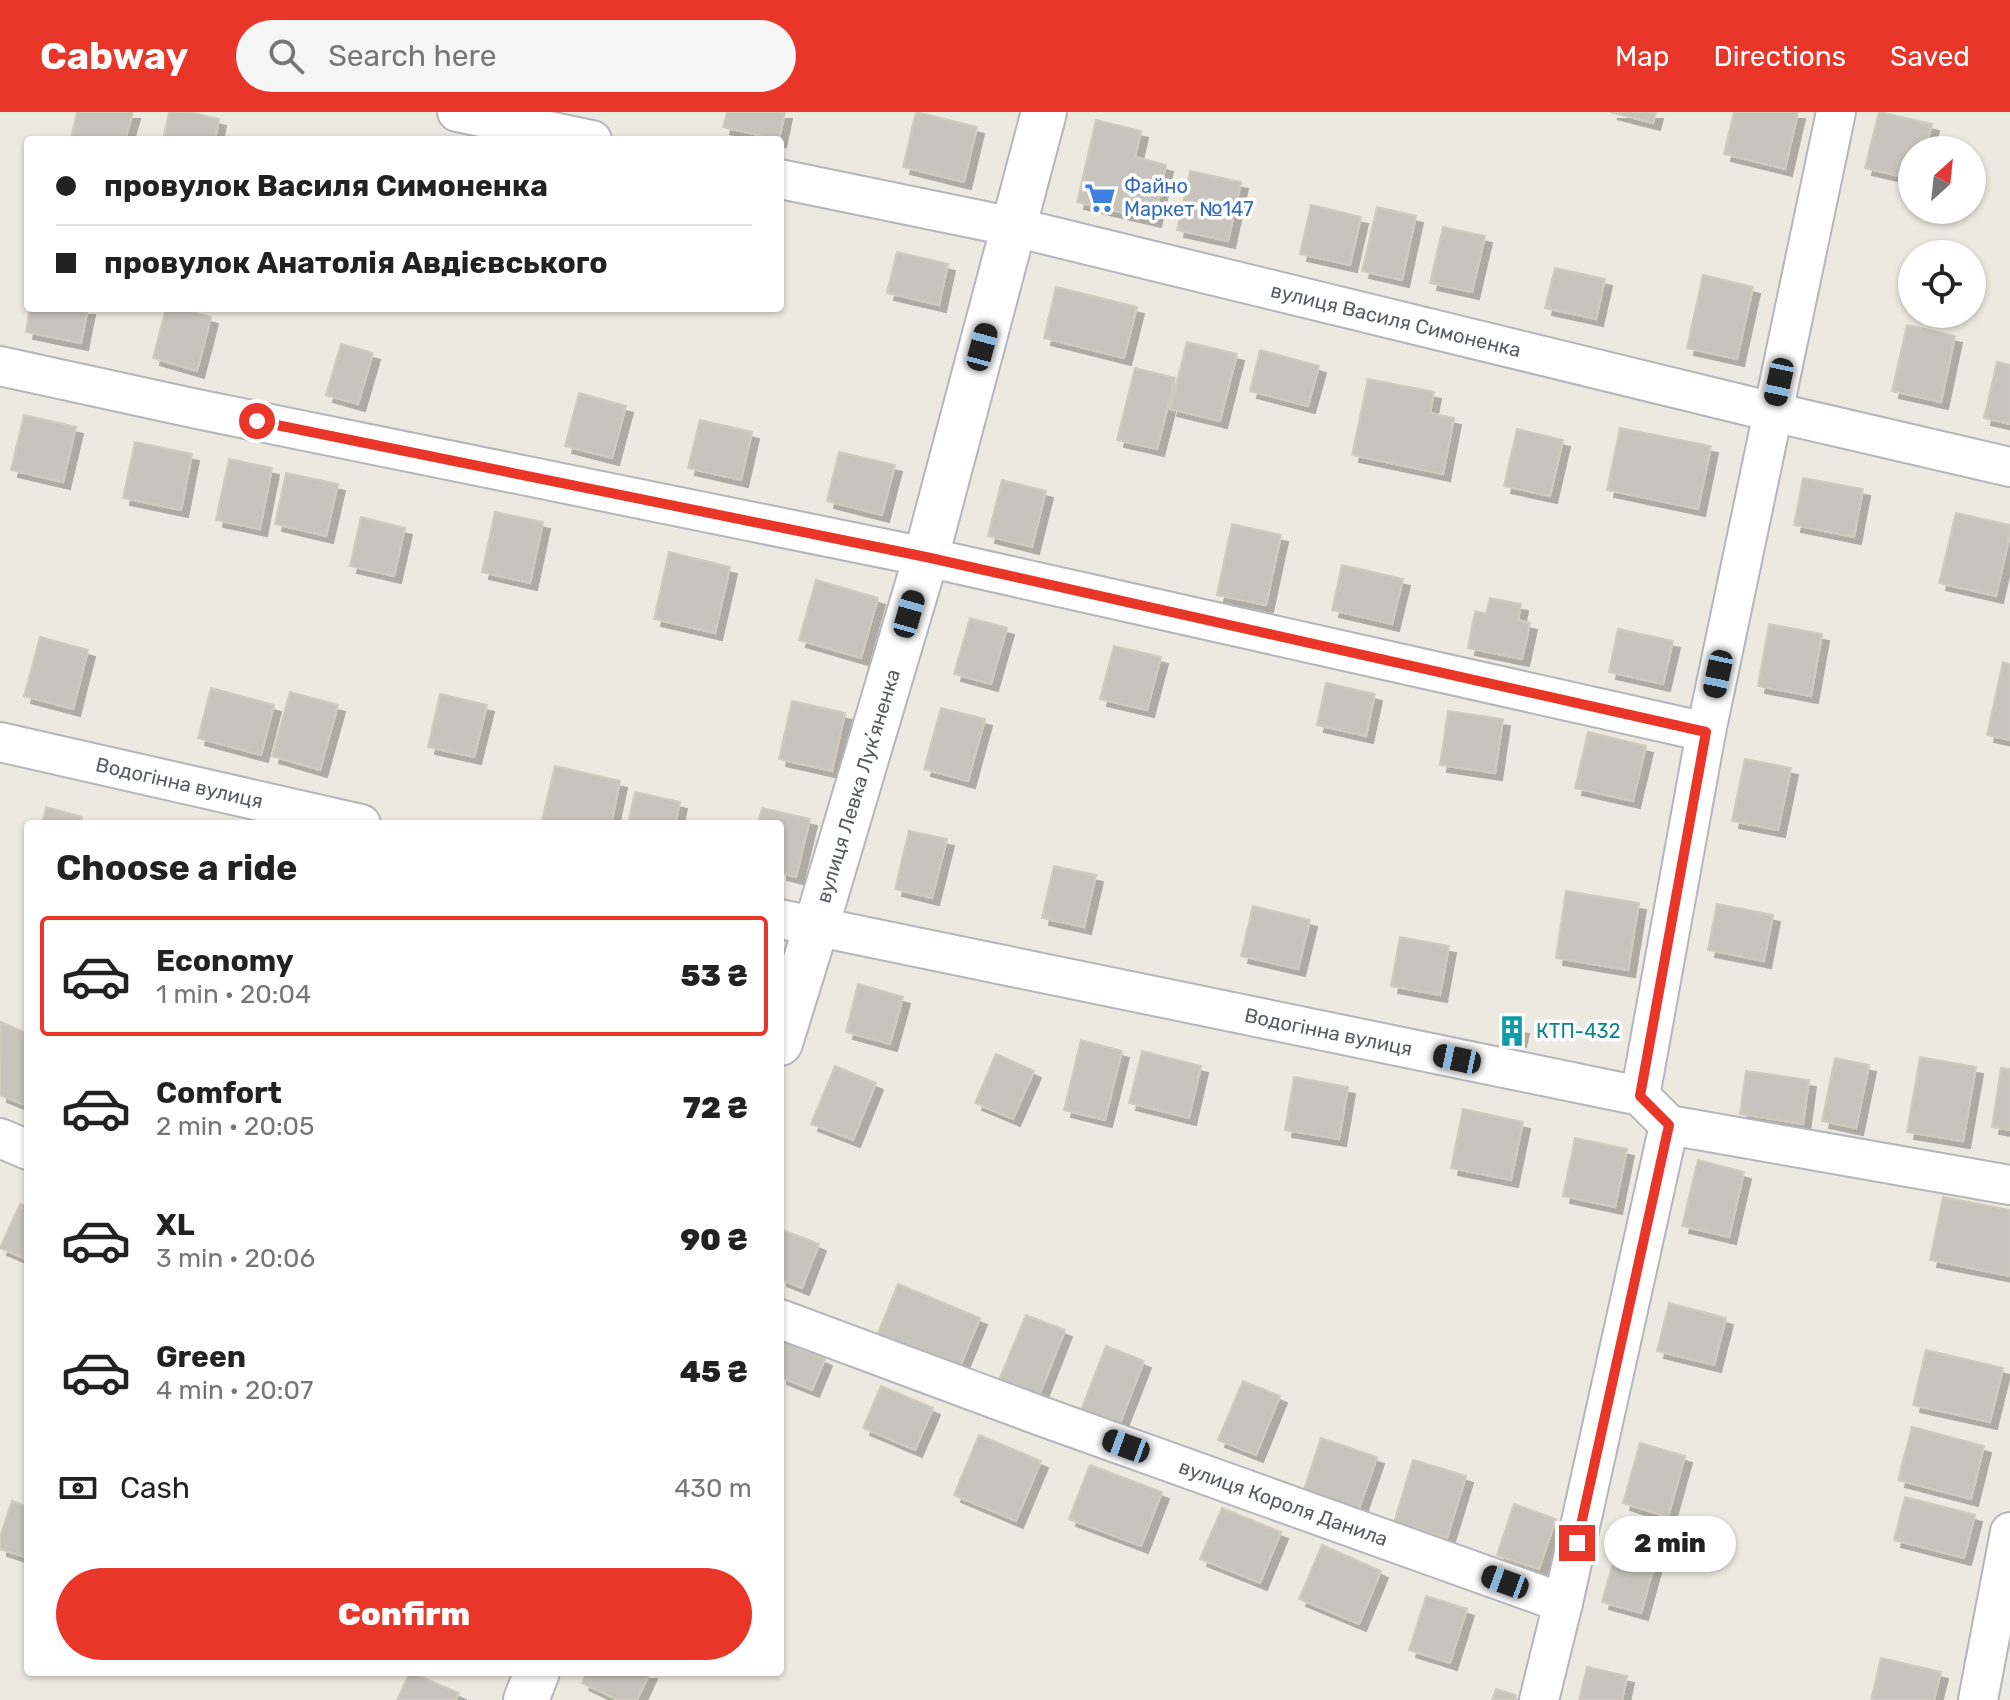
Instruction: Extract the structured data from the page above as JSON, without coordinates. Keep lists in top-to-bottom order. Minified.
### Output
{"streets":{"street":["вулиця Василя Симоненка","Водогінна вулиця","вулиця Левка Лукʼяненка","вулиця Короля Данила"]},"crossings":[["вулиця Василя Симоненка","вулиця Левка Лукʼяненка"],["Водогінна вулиця","вулиця Левка Лукʼяненка"]],"places":{"supermarket":["Файно Маркет №147"],"building":["КТП-432"]},"north":"top right","page":{"header":"Cabway","search":"Search here","nav":["Map","Directions","Saved"],"banner":["провулок Василя Симоненка","провулок Анатолія Авдієвського"],"heading":"Choose a ride","list":[{"name":"Economy","note":"1 min · 20:04","value":"53 ₴"},{"name":"Comfort","note":"2 min · 20:05","value":"72 ₴"},{"name":"XL","note":"3 min · 20:06","value":"90 ₴"},{"name":"Green","note":"4 min · 20:07","value":"45 ₴"}],"pay":["Cash","430 m"],"bubble":"2 min","buttons":"Confirm"}}
